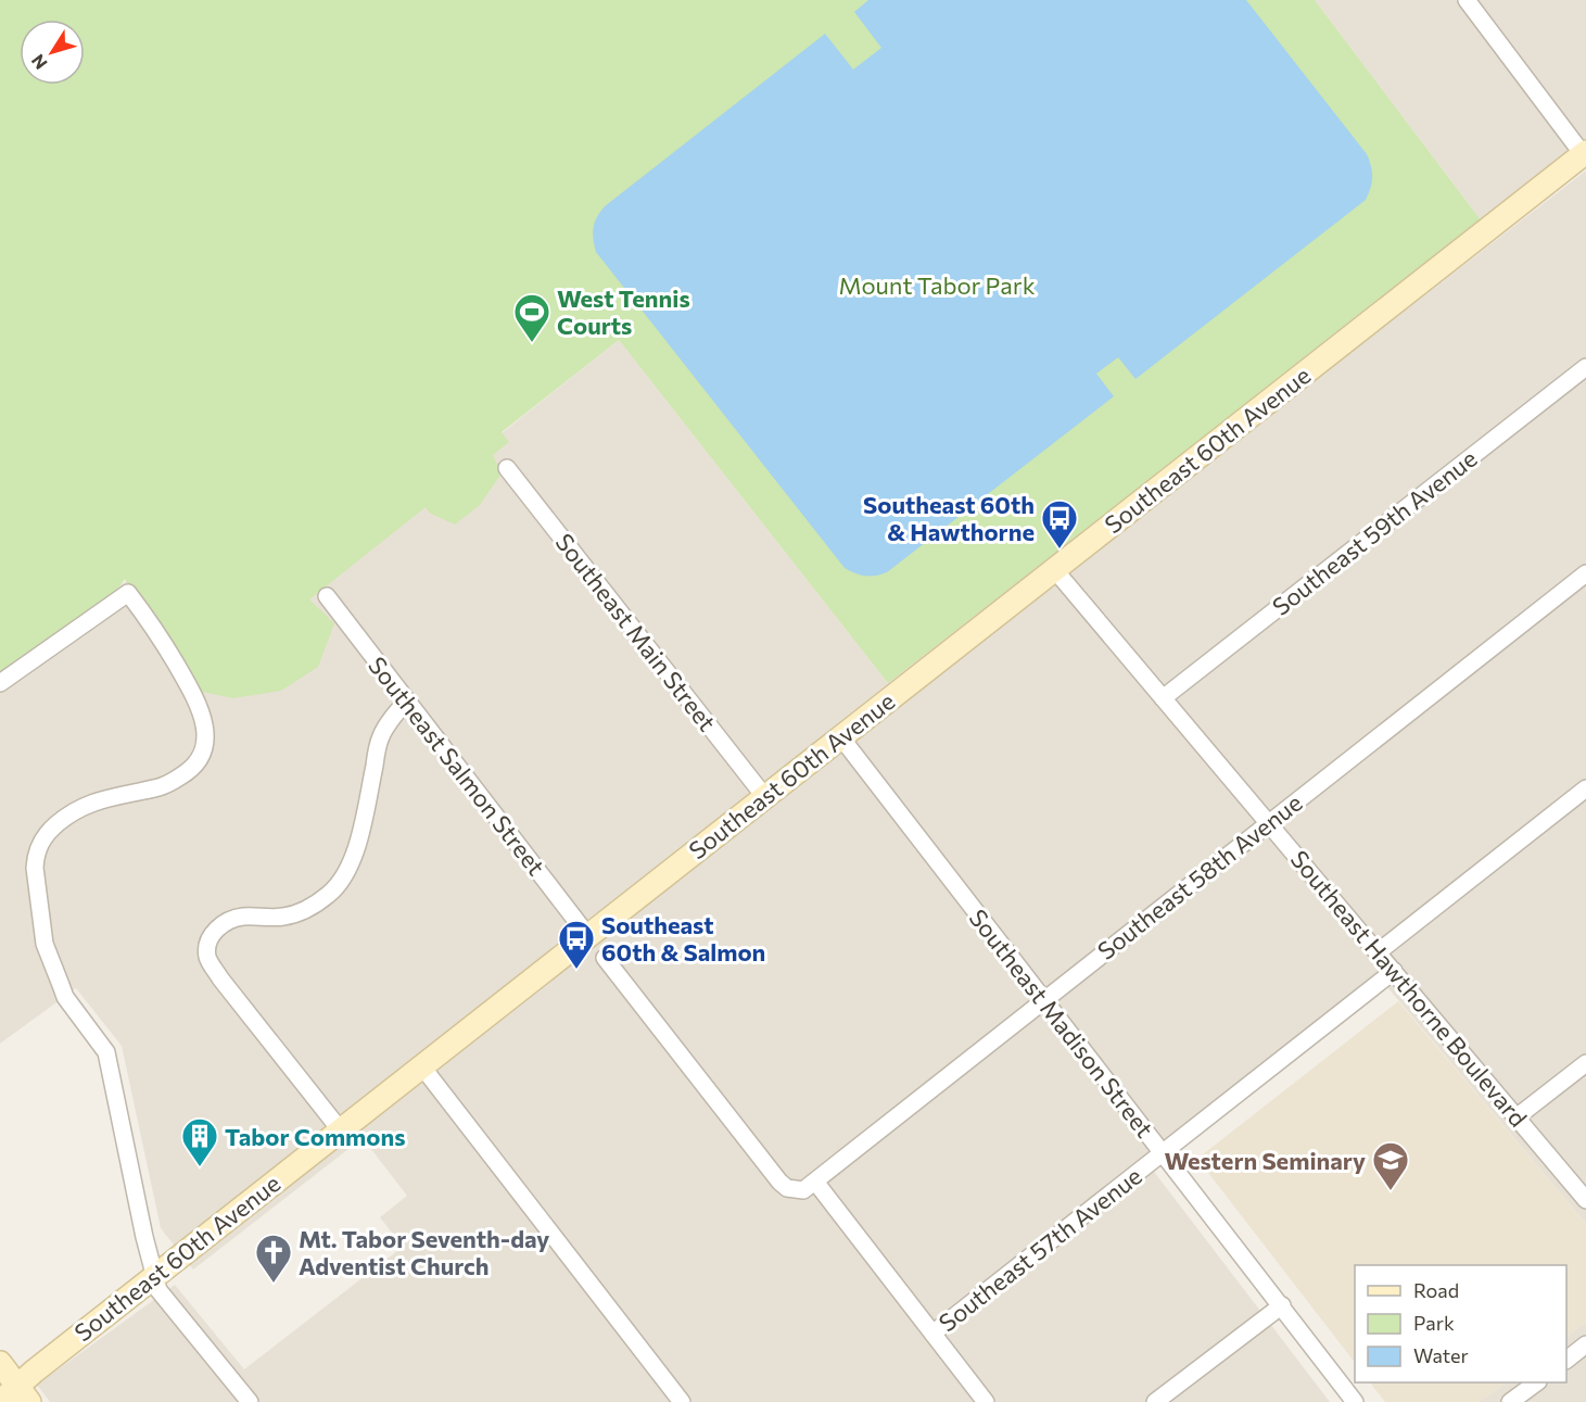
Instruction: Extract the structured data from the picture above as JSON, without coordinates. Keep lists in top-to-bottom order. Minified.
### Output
{"streets":{"main road":["Southeast 60th Avenue"],"street":["Southeast 59th Avenue","Southeast Main Street","Southeast Salmon Street","Southeast 58th Avenue","Southeast Hawthorne Boulevard","Southeast Madison Street","Southeast 57th Avenue"]},"crossings":[["Southeast 60th Avenue","Southeast Main Street"],["Southeast 60th Avenue","Southeast Salmon Street"],["Southeast 60th Avenue","Southeast Hawthorne Boulevard"],["Southeast 60th Avenue","Southeast Madison Street"],["Southeast 59th Avenue","Southeast Hawthorne Boulevard"],["Southeast 58th Avenue","Southeast Hawthorne Boulevard"],["Southeast 58th Avenue","Southeast Madison Street"],["Southeast Hawthorne Boulevard","Southeast 57th Avenue"],["Southeast Madison Street","Southeast 57th Avenue"]],"parks":["Mount Tabor Park"],"places":{"sports":["West Tennis Courts"],"bus stop":["Southeast 60th & Hawthorne","Southeast 60th & Salmon"],"building":["Tabor Commons"],"school or university":["Western Seminary"],"church":["Mt. Tabor Seventh-day Adventist Church"]},"legend":["Road","Park","Water"],"north":"bottom left"}
